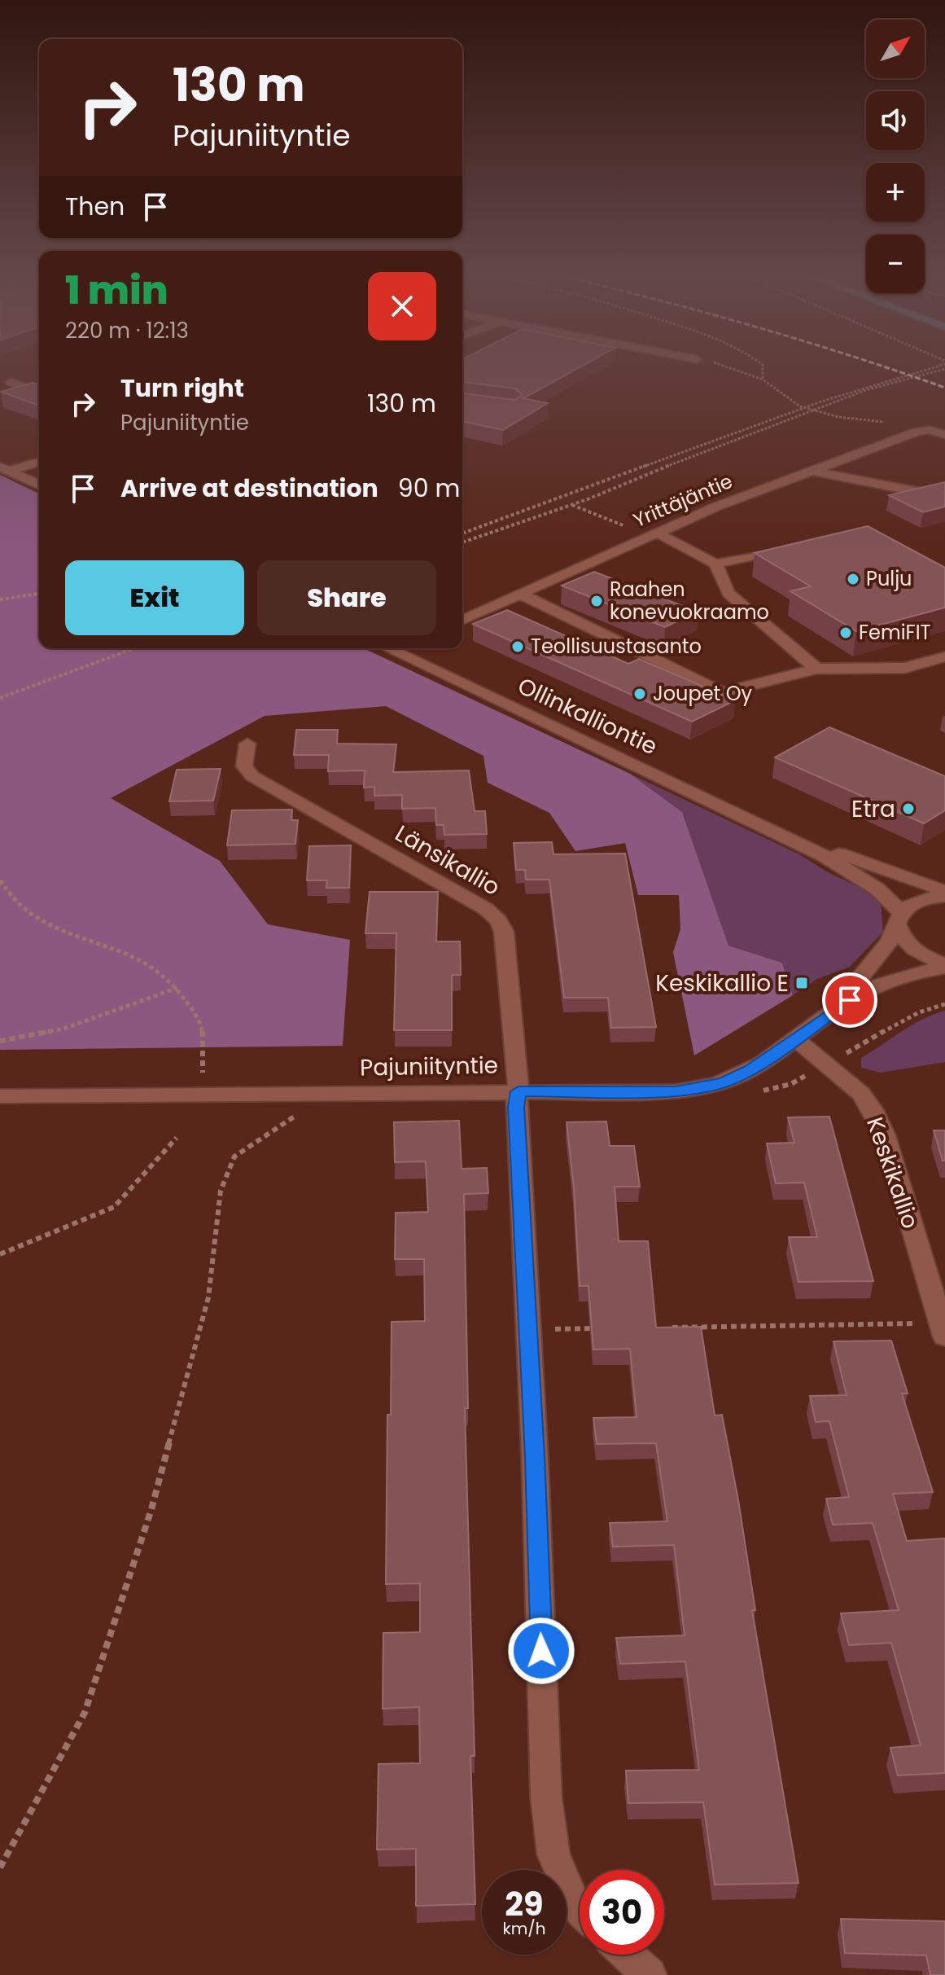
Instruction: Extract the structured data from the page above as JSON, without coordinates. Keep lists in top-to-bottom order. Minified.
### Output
{"streets":{"street":["Yrittäjäntie","Ollinkalliontie","Länsikallio","Pajuniityntie","Keskikallio"]},"crossings":[["Ollinkalliontie","Pajuniityntie"],["Länsikallio","Pajuniityntie"],["Pajuniityntie","Keskikallio"]],"places":{"other":["Pulju","Raahen konevuokraamo","FemiFIT","Teollisuustasanto","Joupet Oy","Etra"],"transit":["Keskikallio E"]},"north":"top right","page":{"map_buttons":["+","−"],"turn":["130 m","Pajuniityntie"],"then":"Then","heading":["1 min","220 m · 12:13"],"list":[{"name":"Turn right","note":"Pajuniityntie","value":"130 m"},{"name":"Arrive at destination","value":"90 m"}],"buttons":["Exit","Share"],"speed":"29 km/h","limit":"30"}}
